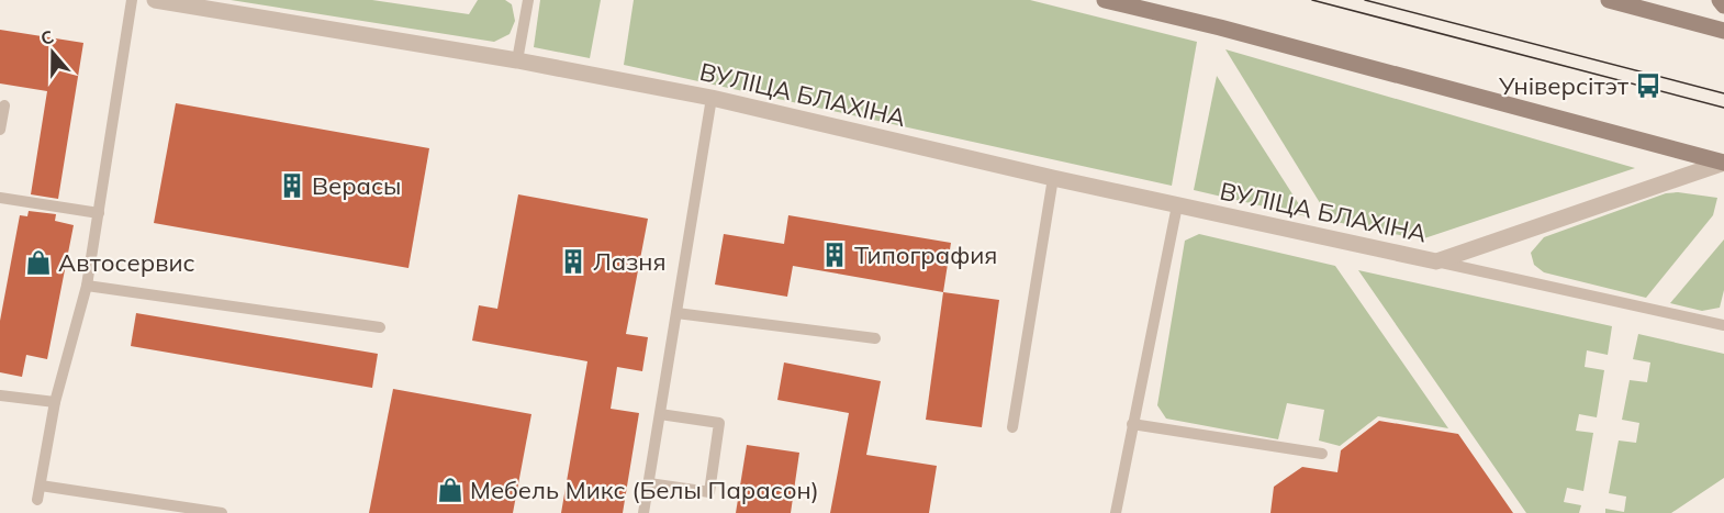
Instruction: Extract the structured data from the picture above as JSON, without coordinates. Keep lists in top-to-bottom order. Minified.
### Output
{"streets":{"street":["ВУЛІЦА БЛАХІНА"]},"places":{"bus stop":["Універсітэт"],"building":["Верасы","Типография","Лазня"],"shop":["Автосервис","Мебель Микс (Белы Парасон)"]},"north":"top"}
